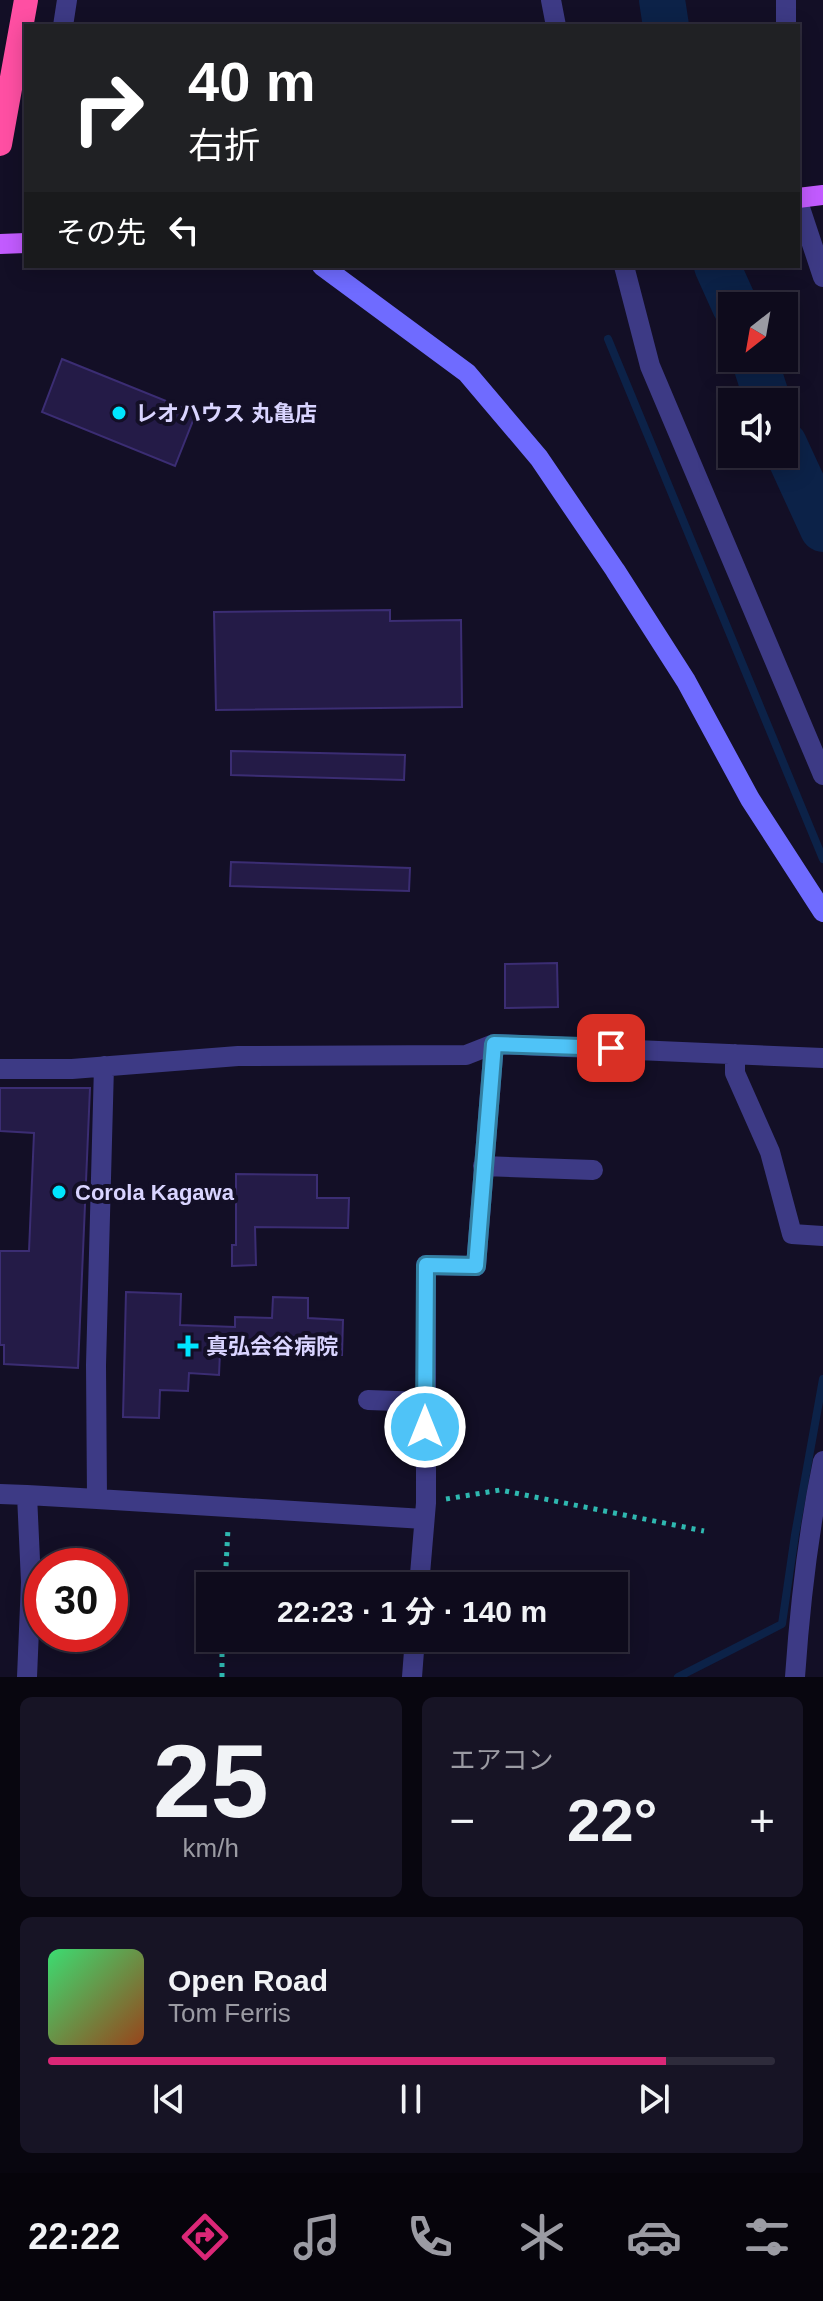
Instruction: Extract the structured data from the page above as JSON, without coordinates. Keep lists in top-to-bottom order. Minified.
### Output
{"places":{"other":["レオハウス 丸亀店","Corola Kagawa"],"health":["真弘会谷病院"]},"north":"bottom left","page":{"turn":["40 m","右折"],"then":"その先","limit":"30","trip":"22:23 · 1 分 · 140 m","tile":[["25","km/h"],"エアコン"],"heat":["−","22°","+"],"song":["Open Road","Tom Ferris"],"tabs":"22:22"}}
